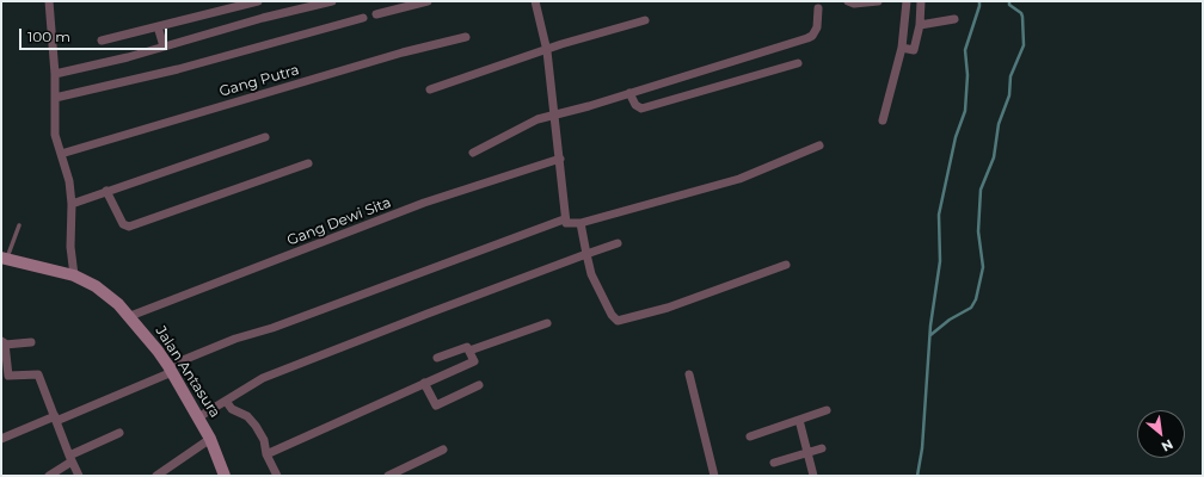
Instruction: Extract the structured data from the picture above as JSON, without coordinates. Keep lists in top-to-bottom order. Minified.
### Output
{"streets":{"main road":["Jalan Antasura"],"street":["Gang Putra","Gang Dewi Sita"]},"crossings":[["Gang Dewi Sita","Jalan Antasura"]],"scale_bar":"100 m","north":"bottom right"}
